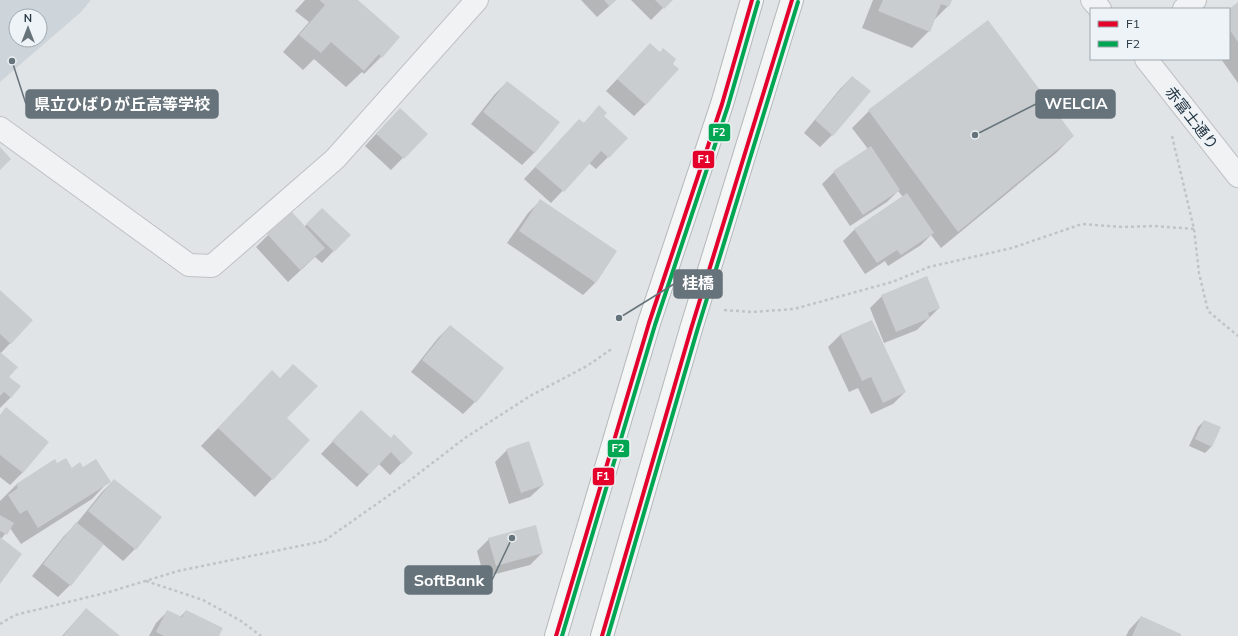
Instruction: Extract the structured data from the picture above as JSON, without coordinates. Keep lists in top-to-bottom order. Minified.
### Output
{"streets":{"street":["赤富士通り"]},"places":["県立ひばりが丘高等学校","WELCIA","桂橋","SoftBank"],"lines":["transit line F1","transit line F2"],"legend":["F1","F2"],"north":"top"}
